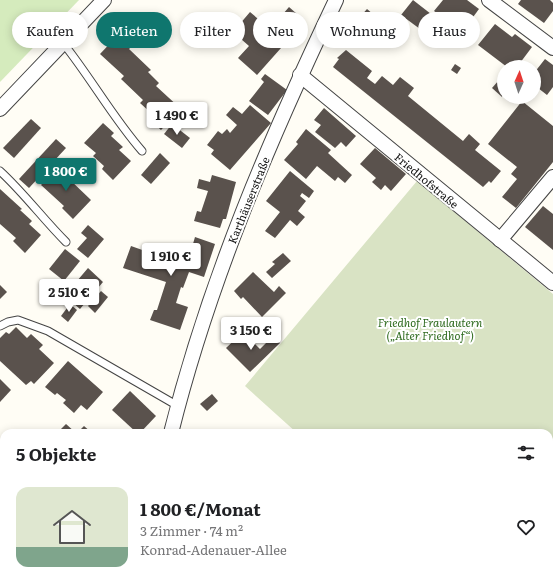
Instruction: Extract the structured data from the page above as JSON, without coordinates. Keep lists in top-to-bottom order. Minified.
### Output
{"streets":{"street":["Friedhofstraße","Karthäuserstraße"]},"crossings":[["Friedhofstraße","Karthäuserstraße"]],"parks":["Friedhof Fraulautern („Alter Friedhof“)"],"north":"top","page":{"chip":["Kaufen","Mieten","Filter","Neu","Wohnung","Haus"],"price":["1 490 €","1 800 €","1 910 €","2 510 €","3 150 €"],"heading":"5 Objekte","list":[{"name":"1 800 €/Monat","note":"3 Zimmer · 74 m² · Konrad-Adenauer-Allee"}]}}
